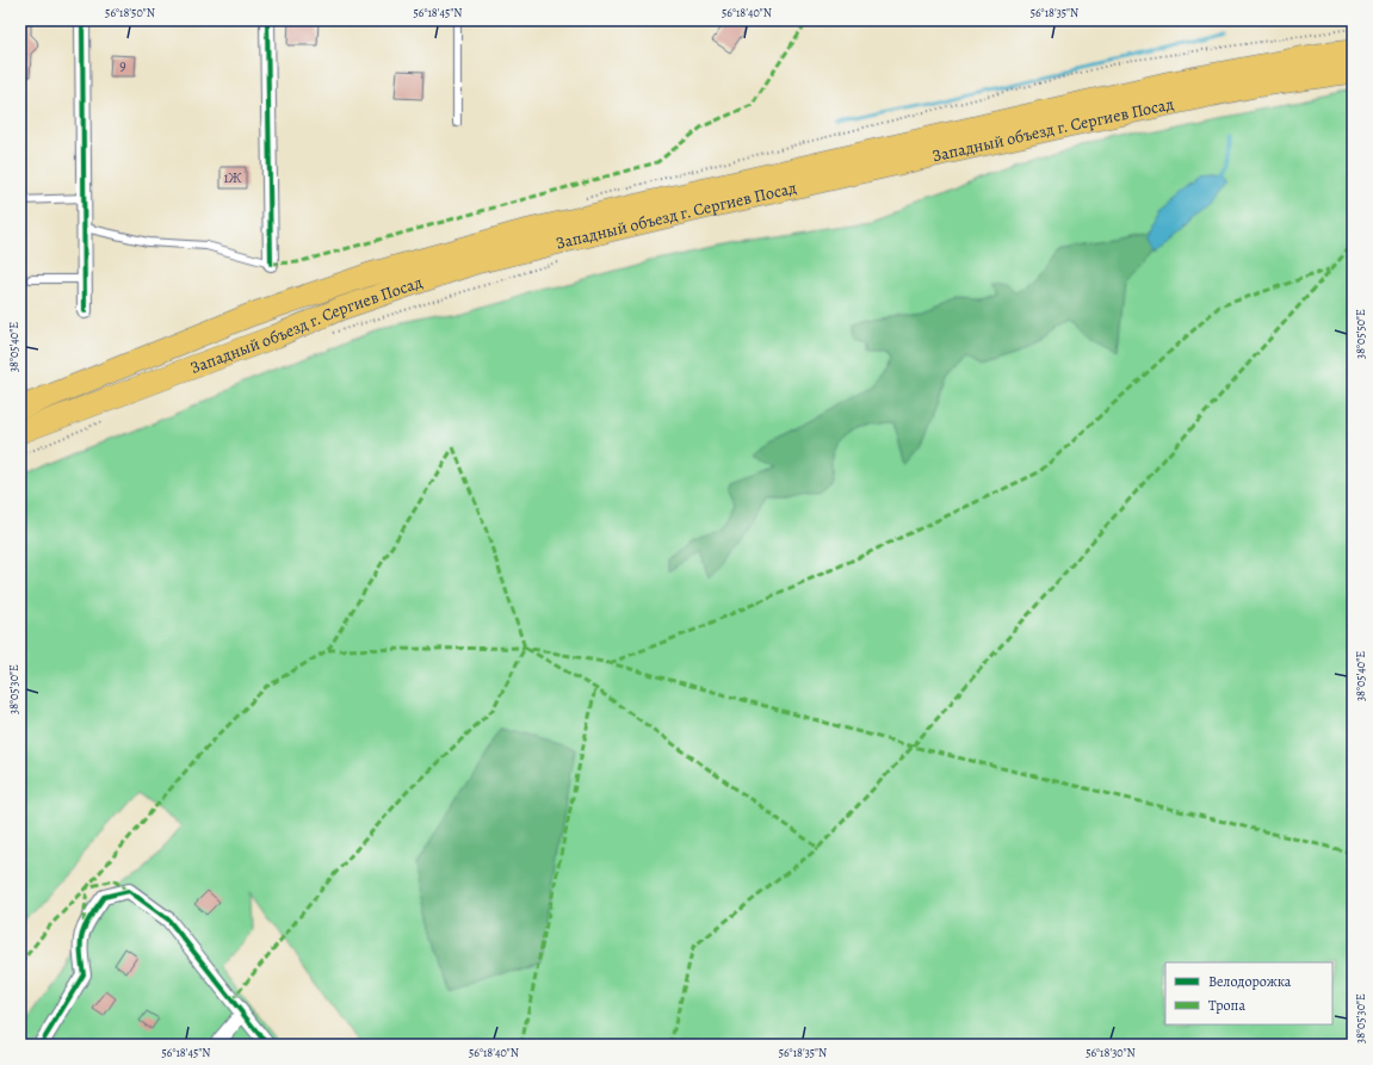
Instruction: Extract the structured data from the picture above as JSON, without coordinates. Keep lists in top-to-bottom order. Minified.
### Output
{"streets":{"main road":["Западный объезд г. Сергиев Посад"]},"house_numbers":["9","1Ж"],"legend":["Велодорожка","Тропа"],"coordinates":["56°18'50\"N","56°18'45\"N","56°18'40\"N","56°18'35\"N","38°05'50\"E","38°05'40\"E","38°05'30\"E","56°18'30\"N"]}
